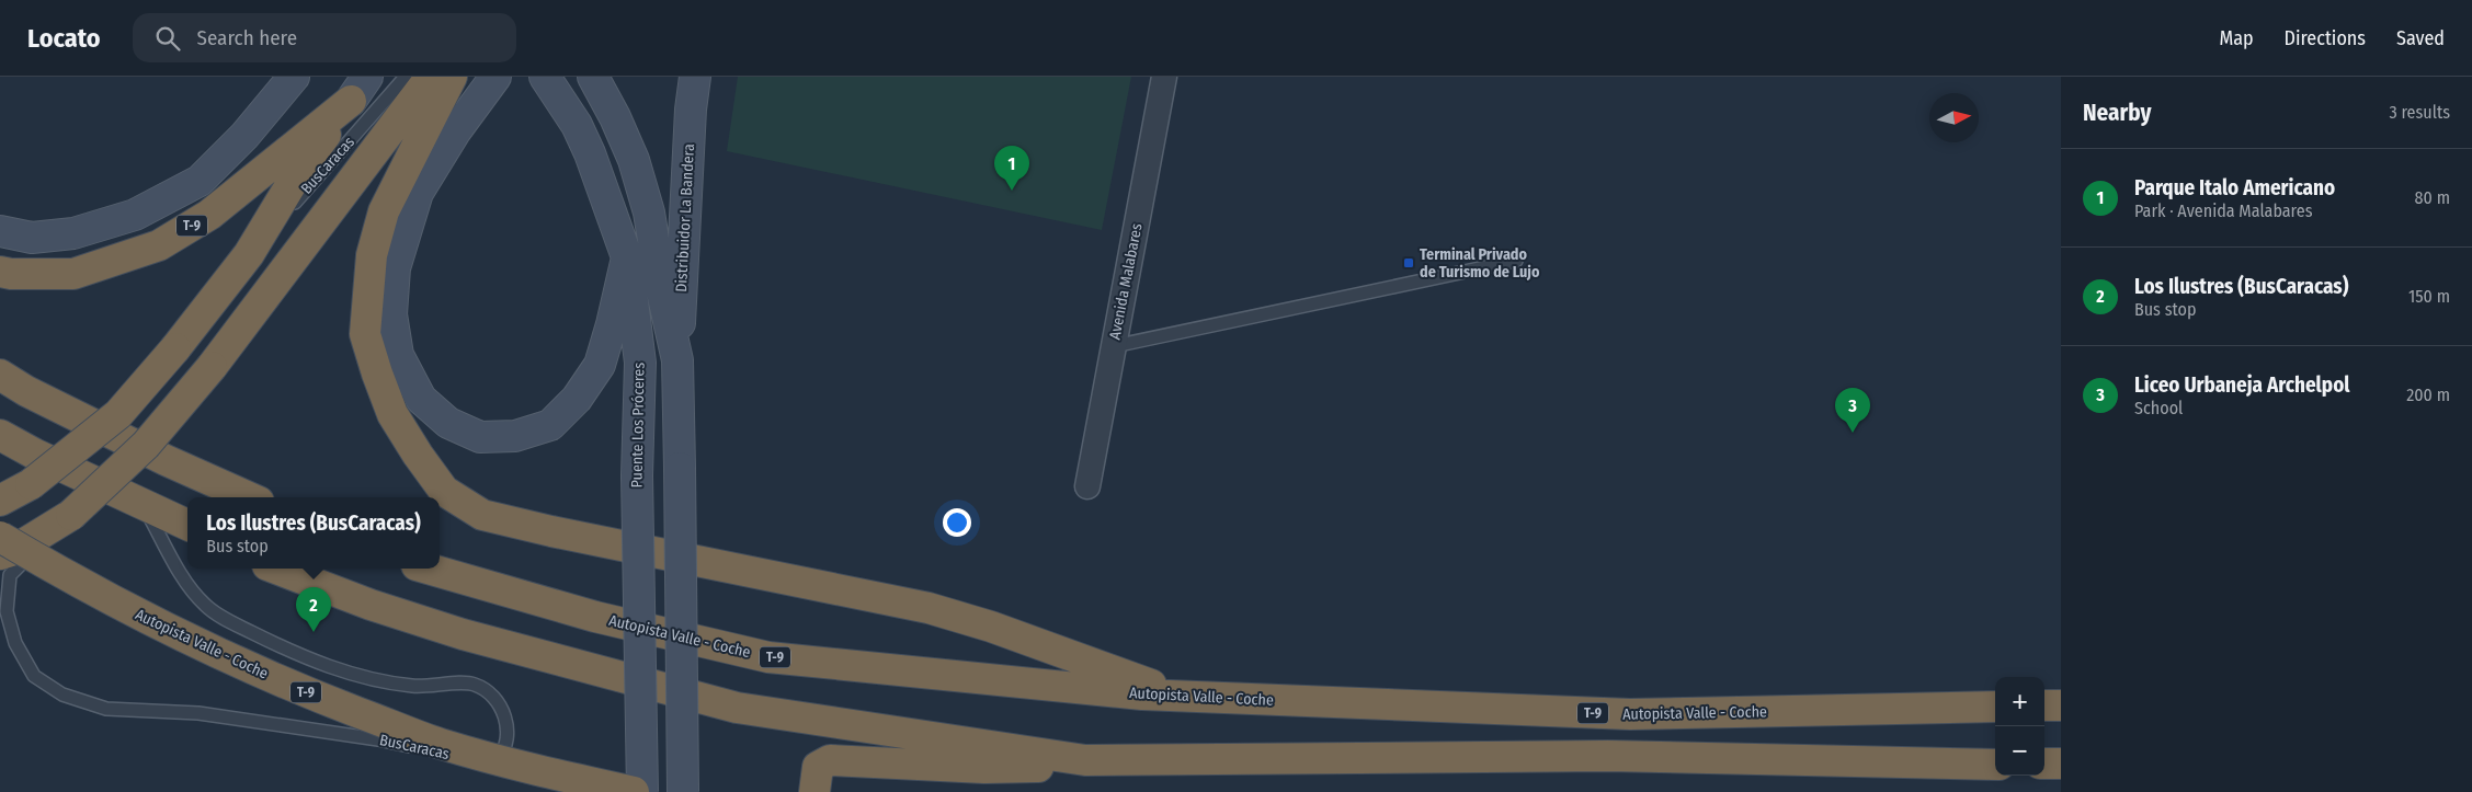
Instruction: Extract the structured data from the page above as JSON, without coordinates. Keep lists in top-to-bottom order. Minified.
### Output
{"streets":{"highway":["T-9","Autopista Valle - Coche"],"main road":["Distribuidor La Bandera","Puente Los Próceres"],"street":["Avenida Malabares"],"lane":["BusCaracas"]},"places":{"transit":["Terminal Privado de Turismo de Lujo"]},"north":"right","page":{"header":"Locato","search":"Search here","nav":["Map","Directions","Saved"],"heading":["Nearby","3 results"],"pins":["1","3","2"],"list":[{"mark":"1","name":"Parque Italo Americano","note":"Park · Avenida Malabares","value":"80 m"},{"mark":"2","name":"Los Ilustres (BusCaracas)","note":"Bus stop","value":"150 m"},{"mark":"3","name":"Liceo Urbaneja Archelpol","note":"School","value":"200 m"}],"popup":["Los Ilustres (BusCaracas)","Bus stop"],"map_buttons":["+","−"]}}
